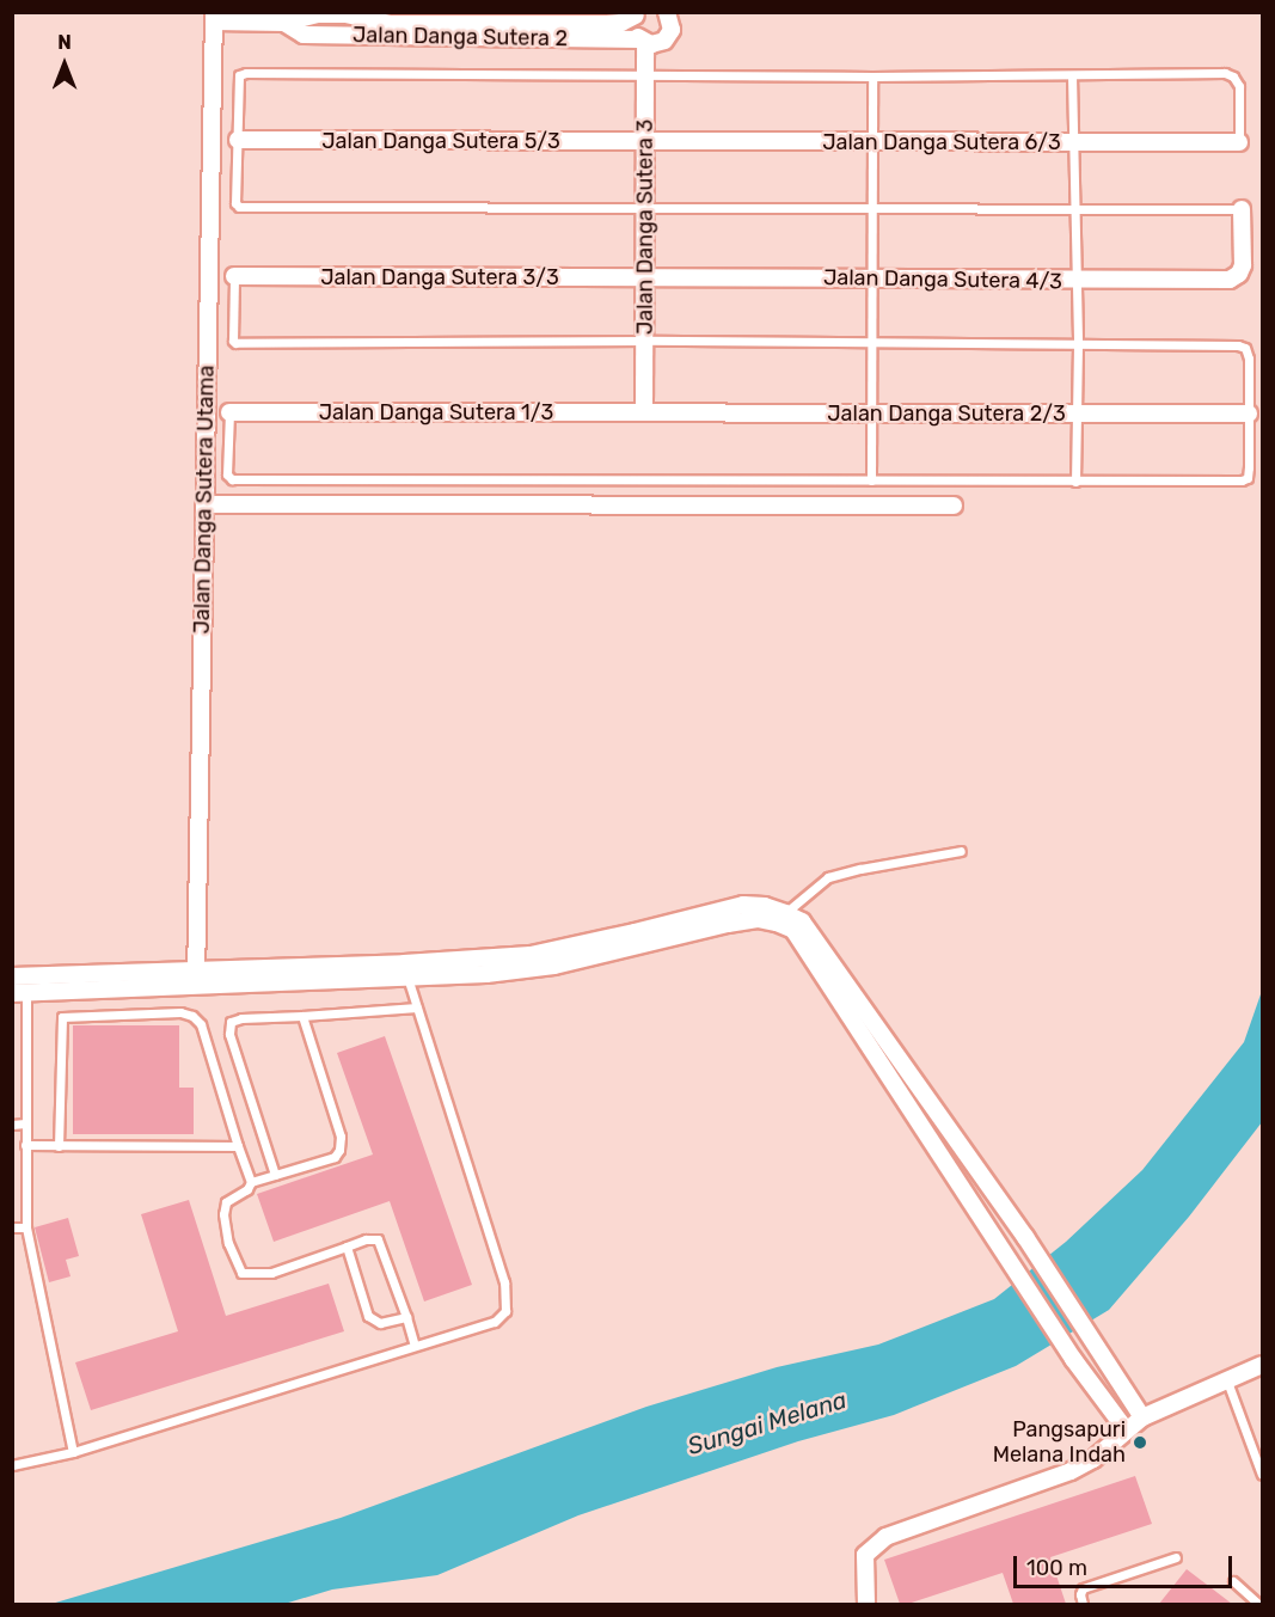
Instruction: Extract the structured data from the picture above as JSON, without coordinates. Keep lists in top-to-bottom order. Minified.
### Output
{"streets":{"street":["Jalan Danga Sutera 2","Jalan Danga Sutera 5/3","Jalan Danga Sutera 6/3","Jalan Danga Sutera 3","Jalan Danga Sutera 3/3","Jalan Danga Sutera 4/3","Jalan Danga Sutera 1/3","Jalan Danga Sutera 2/3","Jalan Danga Sutera Utama"]},"crossings":[["Jalan Danga Sutera 2","Jalan Danga Sutera 3"],["Jalan Danga Sutera 2","Jalan Danga Sutera Utama"],["Jalan Danga Sutera 5/3","Jalan Danga Sutera 6/3"],["Jalan Danga Sutera 5/3","Jalan Danga Sutera 3"],["Jalan Danga Sutera 6/3","Jalan Danga Sutera 3"],["Jalan Danga Sutera 3","Jalan Danga Sutera 3/3"],["Jalan Danga Sutera 3","Jalan Danga Sutera 4/3"],["Jalan Danga Sutera 3","Jalan Danga Sutera 1/3"],["Jalan Danga Sutera 3","Jalan Danga Sutera 2/3"],["Jalan Danga Sutera 3/3","Jalan Danga Sutera 4/3"],["Jalan Danga Sutera 1/3","Jalan Danga Sutera 2/3"]],"water":["Sungai Melana"],"places":["Pangsapuri Melana Indah"],"scale_bar":"100 m","north":"top"}
